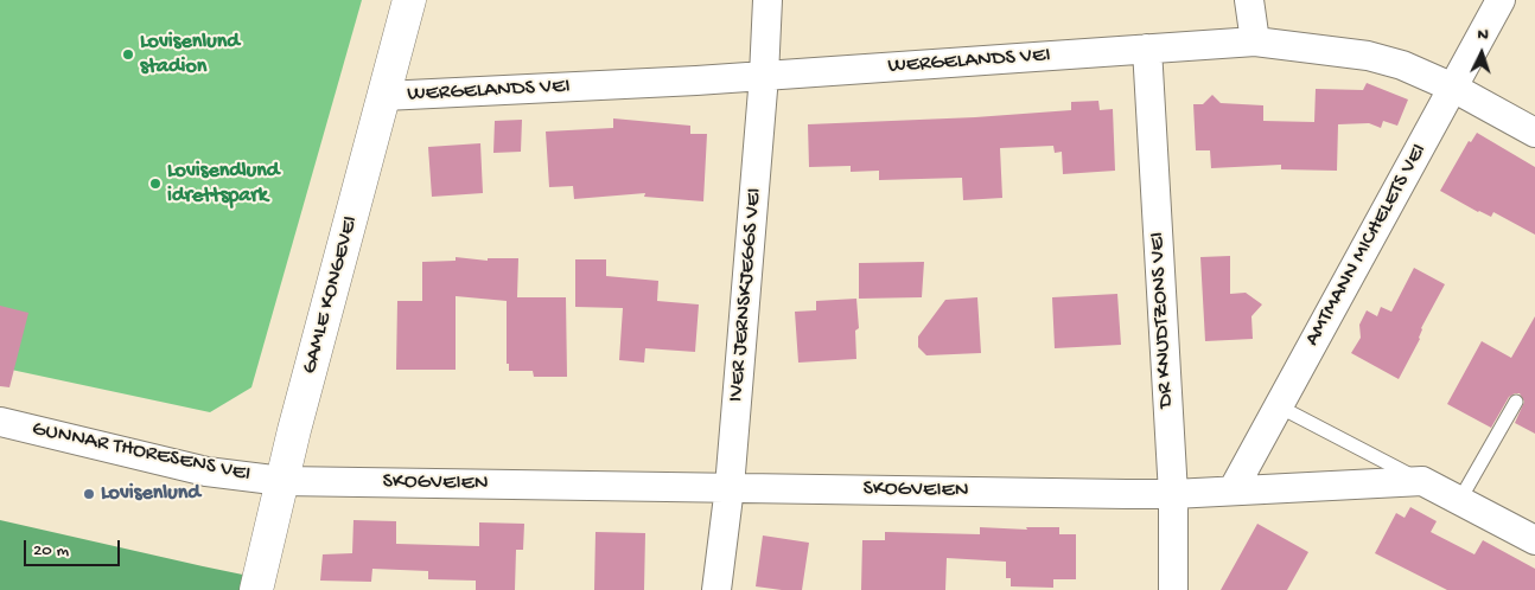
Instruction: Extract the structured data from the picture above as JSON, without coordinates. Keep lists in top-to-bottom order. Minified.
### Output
{"streets":{"street":["WERGELANDS VEI","AMTMANN MICHELETS VEI","GAMLE KONGEVEI","IVER JERNSKJEGGS VEI","DR KNUDTZONS VEI","GUNNAR THORESENS VEI","SKOGVEIEN"]},"crossings":[["WERGELANDS VEI","AMTMANN MICHELETS VEI"],["WERGELANDS VEI","GAMLE KONGEVEI"],["WERGELANDS VEI","IVER JERNSKJEGGS VEI"],["WERGELANDS VEI","DR KNUDTZONS VEI"],["AMTMANN MICHELETS VEI","SKOGVEIEN"],["GAMLE KONGEVEI","GUNNAR THORESENS VEI"],["GAMLE KONGEVEI","SKOGVEIEN"],["IVER JERNSKJEGGS VEI","SKOGVEIEN"],["DR KNUDTZONS VEI","SKOGVEIEN"],["GUNNAR THORESENS VEI","SKOGVEIEN"]],"places":["Lovisenlund stadion","Lovisendlund idrettspark","Lovisenlund"],"scale_bar":"20 m","north":"top"}
